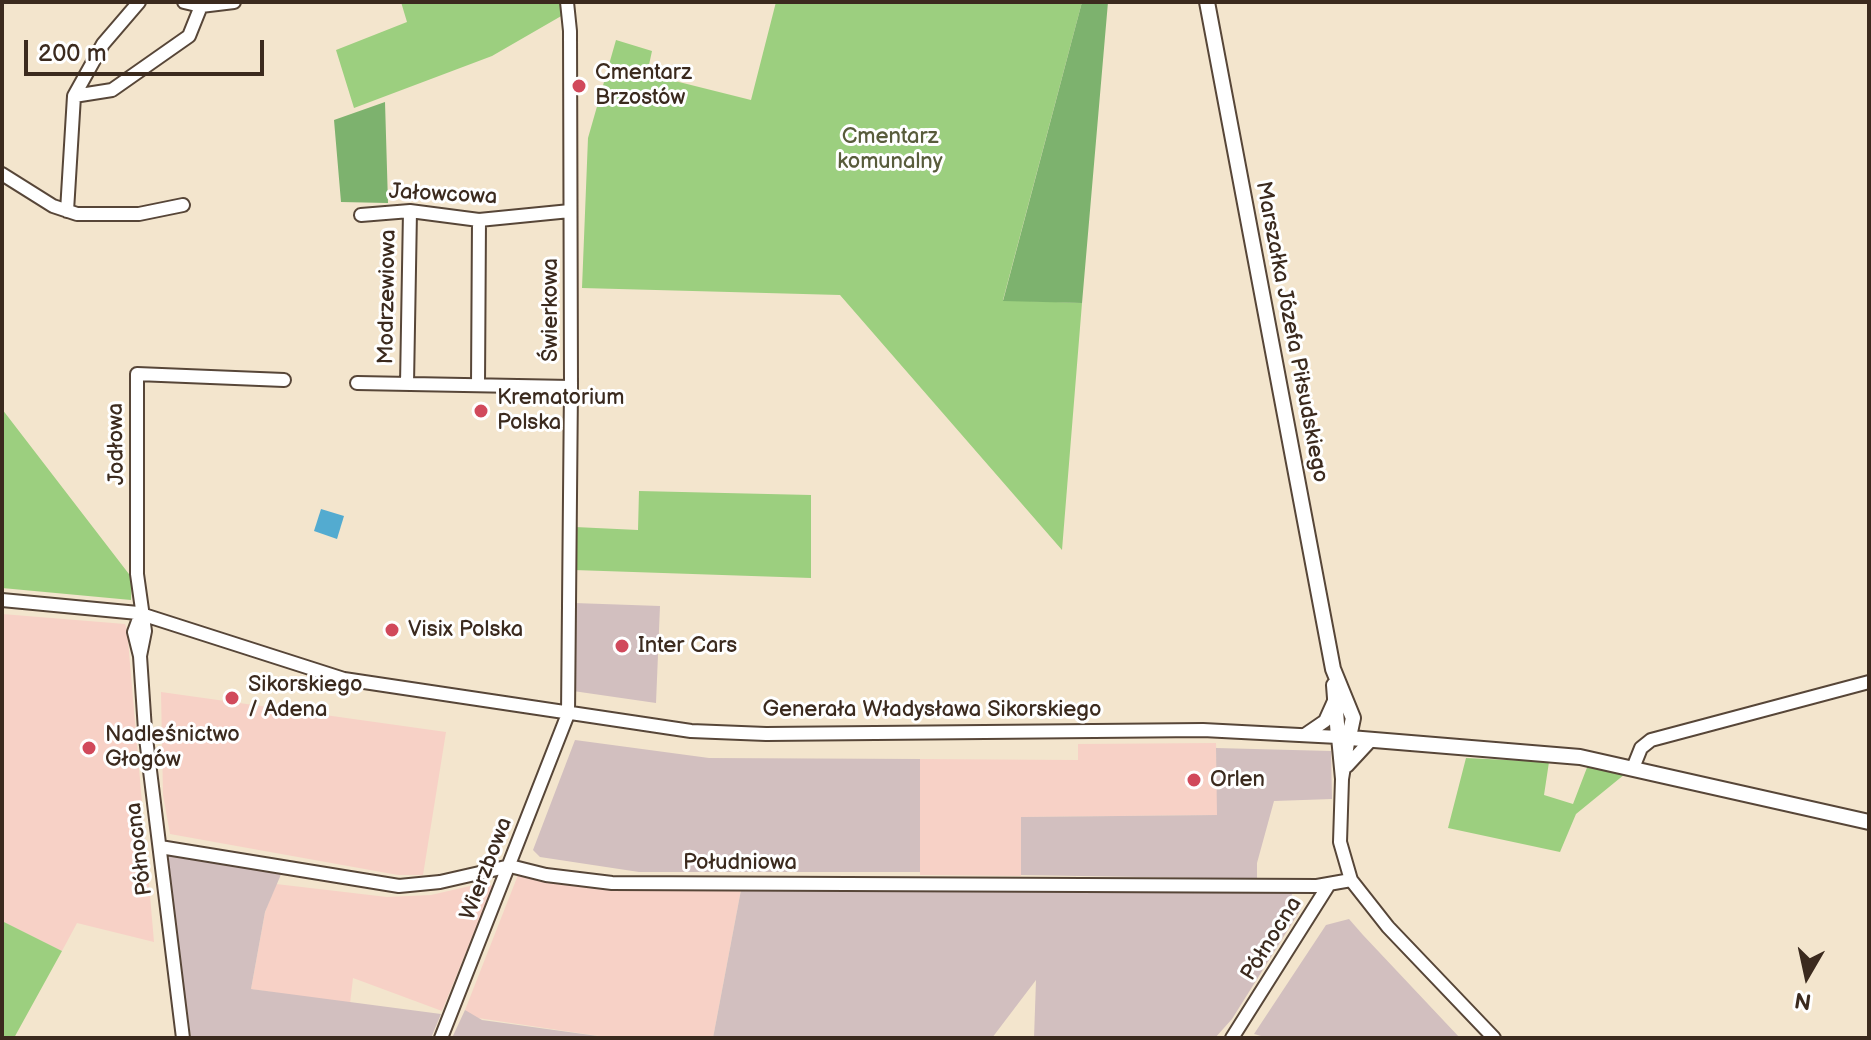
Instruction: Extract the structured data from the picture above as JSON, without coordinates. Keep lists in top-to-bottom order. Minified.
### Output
{"streets":{"main road":["Marszałka Józefa Piłsudskiego","Generała Władysława Sikorskiego"],"street":["Jałowcowa","Modrzewiowa","Świerkowa","Jodłowa","Północna","Południowa","Wierzbowa"]},"crossings":[["Jałowcowa","Modrzewiowa"],["Jałowcowa","Świerkowa"],["Świerkowa","Generała Władysława Sikorskiego"],["Świerkowa","Wierzbowa"],["Marszałka Józefa Piłsudskiego","Generała Władysława Sikorskiego"],["Jodłowa","Generała Władysława Sikorskiego"],["Jodłowa","Północna"],["Generała Władysława Sikorskiego","Północna"],["Generała Władysława Sikorskiego","Wierzbowa"],["Północna","Południowa"],["Południowa","Wierzbowa"]],"parks":["Cmentarz komunalny"],"places":["Cmentarz Brzostów","Krematorium Polska","Visix Polska","Inter Cars","Sikorskiego / Adena","Nadleśnictwo Głogów","Orlen"],"scale_bar":"200 m","north":"bottom"}
